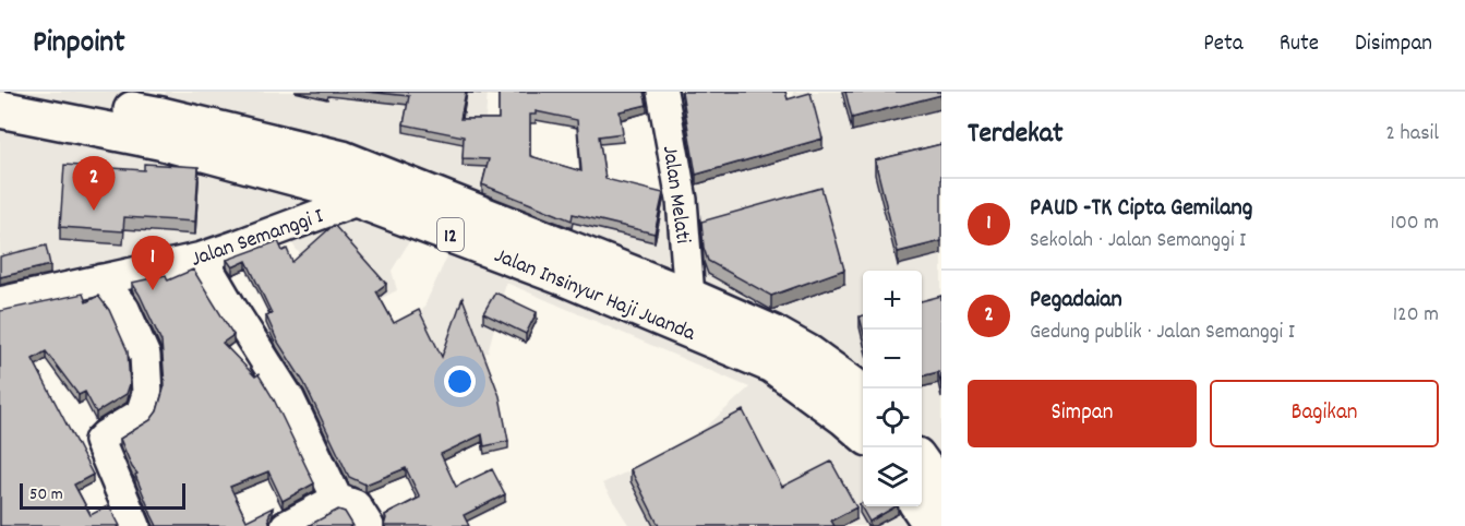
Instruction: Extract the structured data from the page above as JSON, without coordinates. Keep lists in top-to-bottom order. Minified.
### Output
{"streets":{"highway":["12","Jalan Insinyur Haji Juanda"],"street":["Jalan Melati","Jalan Semanggi I"]},"crossings":[["Jalan Melati","Jalan Insinyur Haji Juanda"],["Jalan Semanggi I","Jalan Insinyur Haji Juanda"]],"scale_bar":"50 m","page":{"header":"Pinpoint","nav":["Peta","Rute","Disimpan"],"heading":["Terdekat","2 hasil"],"pins":["2","1"],"list":[{"mark":"1","name":"PAUD -TK Cipta Gemilang","note":"Sekolah · Jalan Semanggi I","value":"100 m"},{"mark":"2","name":"Pegadaian","note":"Gedung publik · Jalan Semanggi I","value":"120 m"}],"map_buttons":["+","−"],"buttons":["Simpan","Bagikan"],"scale":"50 m"}}
